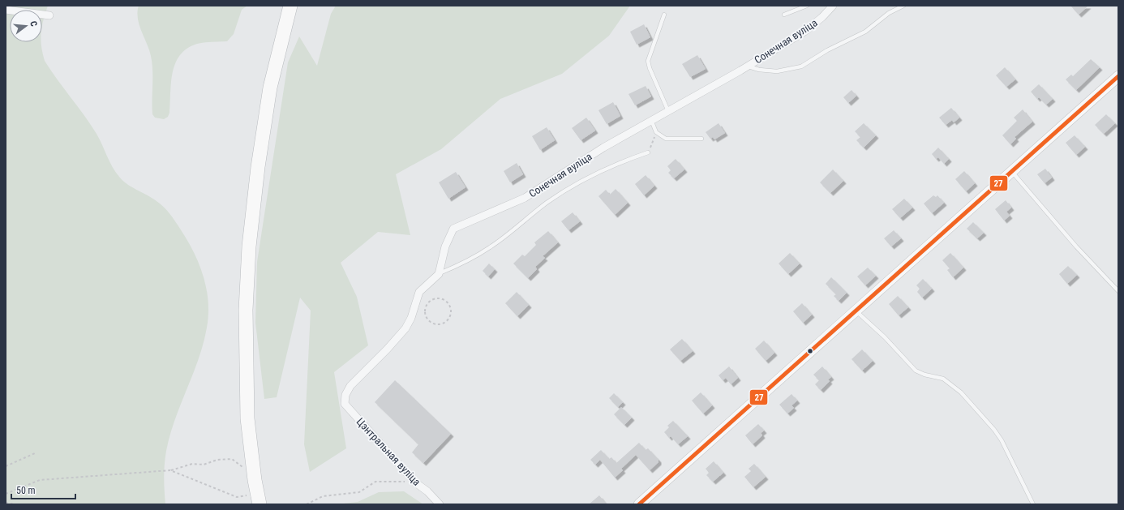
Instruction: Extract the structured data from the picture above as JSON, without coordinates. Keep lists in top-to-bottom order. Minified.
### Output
{"streets":{"street":["Сонечная вуліца","Цэнтральная вуліца"]},"crossings":[["Сонечная вуліца","Цэнтральная вуліца"]],"lines":["transit line 27"],"scale_bar":"50 m","north":"right"}
